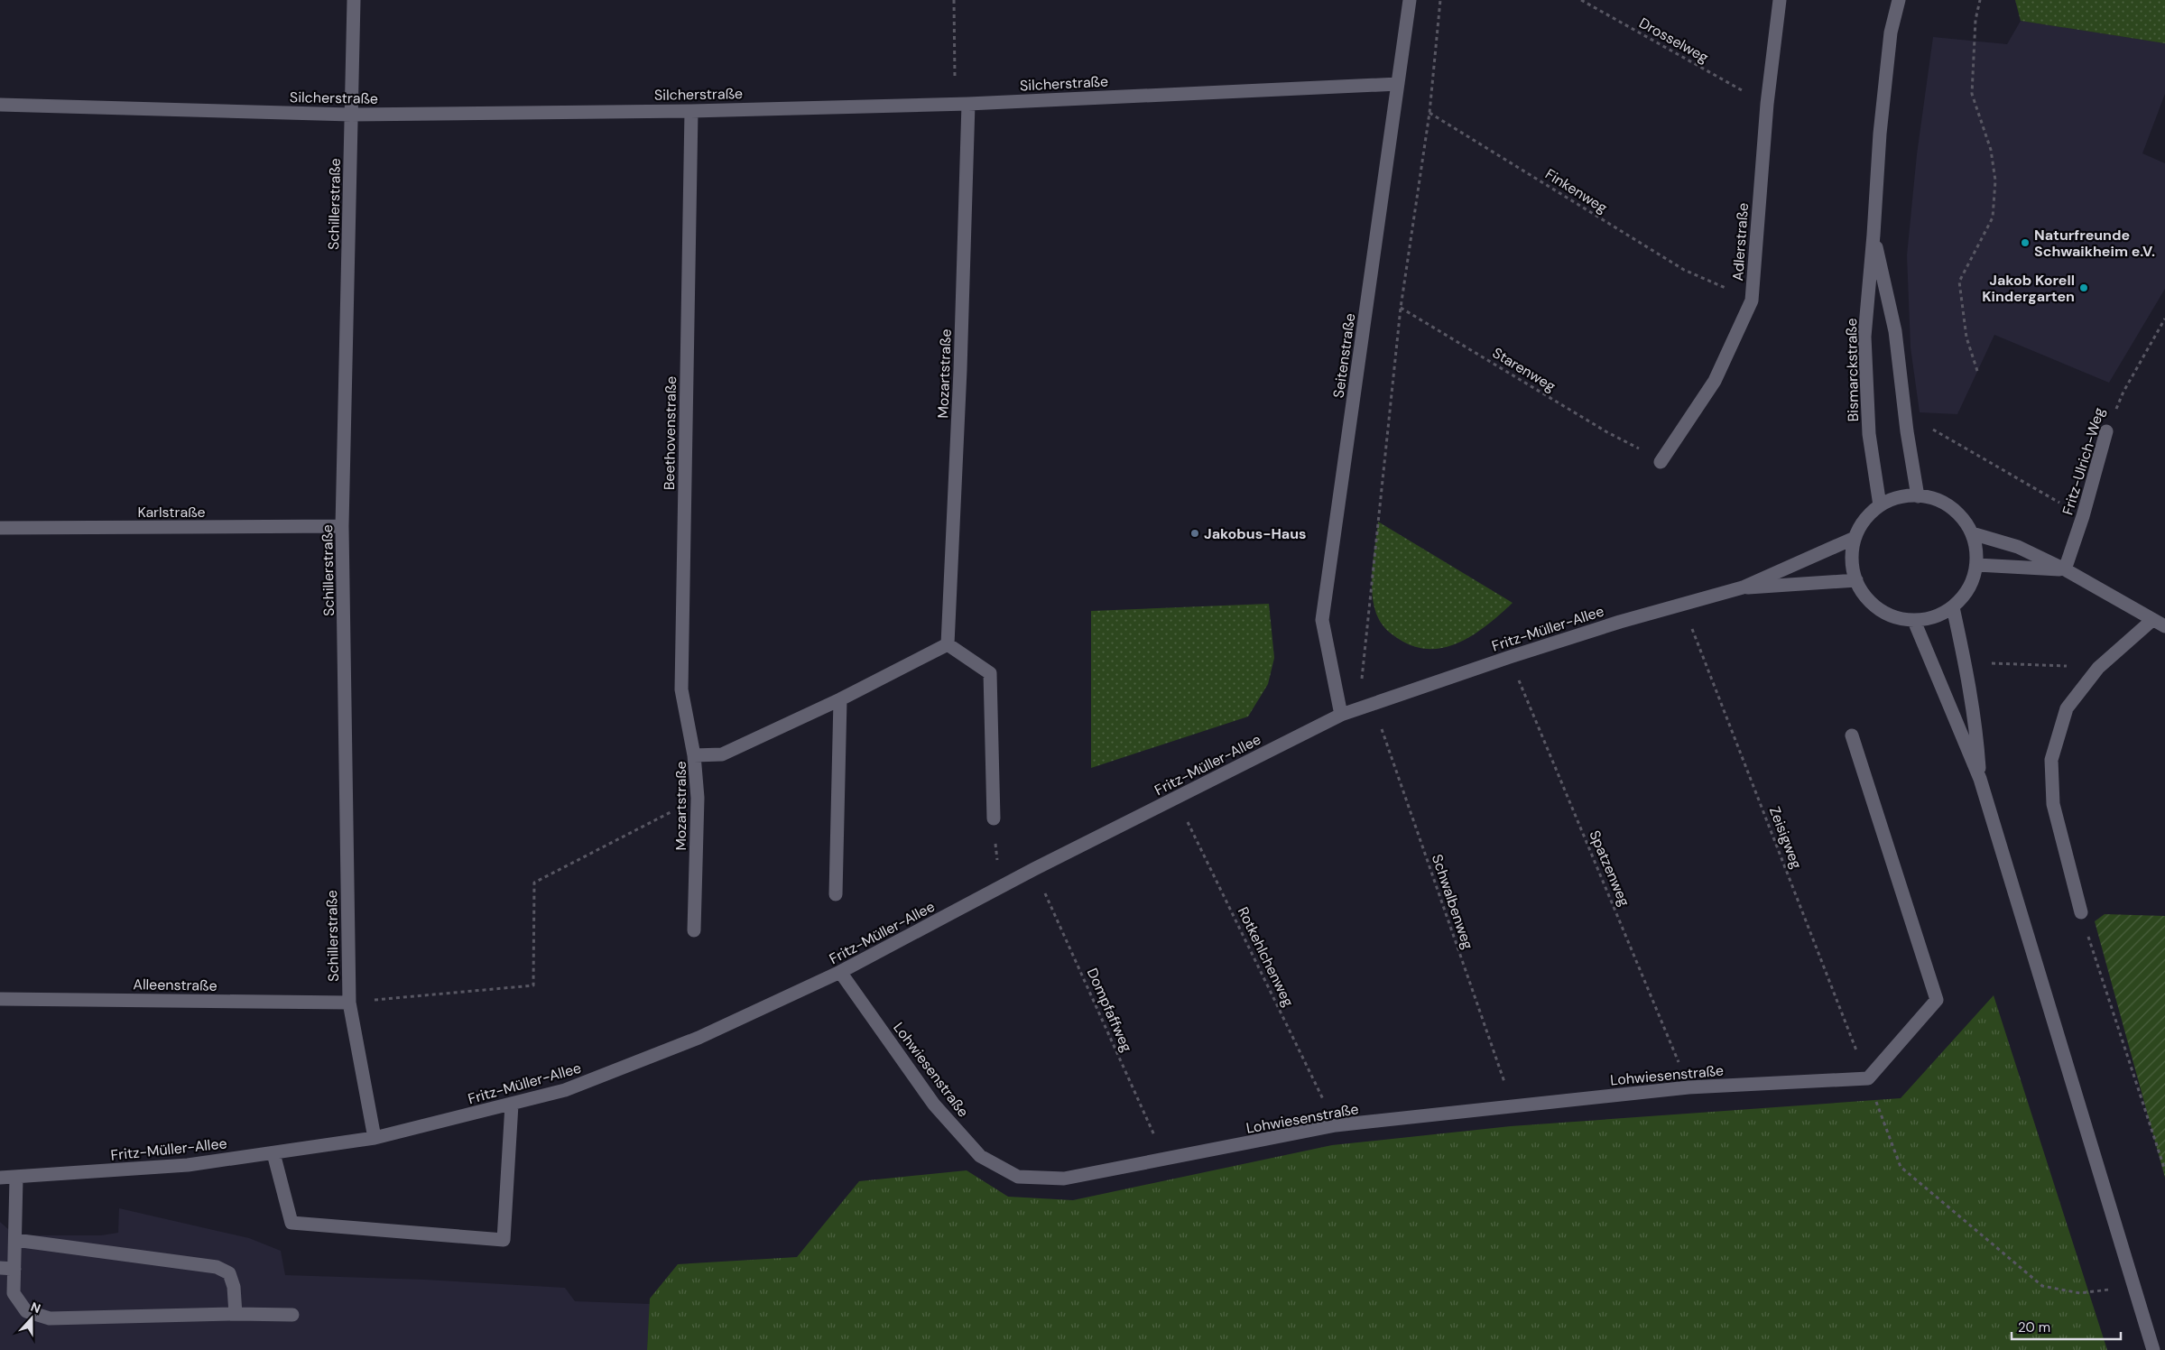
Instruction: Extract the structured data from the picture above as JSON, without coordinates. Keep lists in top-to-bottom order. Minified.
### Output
{"streets":{"street":["Silcherstraße","Schillerstraße","Adlerstraße","Seitenstraße","Bismarckstraße","Mozartstraße","Beethovenstraße","Fritz-Ulrich-Weg","Karlstraße","Fritz-Müller-Allee","Alleenstraße","Lohwiesenstraße"],"path":["Drosselweg","Finkenweg","Starenweg","Zeisigweg","Spatzenweg","Schwalbenweg","Rotkehlchenweg","Dompfaffweg"]},"crossings":[["Silcherstraße","Schillerstraße"],["Silcherstraße","Seitenstraße"],["Silcherstraße","Mozartstraße"],["Silcherstraße","Beethovenstraße"],["Schillerstraße","Karlstraße"],["Schillerstraße","Fritz-Müller-Allee"],["Schillerstraße","Alleenstraße"],["Seitenstraße","Fritz-Müller-Allee"],["Bismarckstraße","Fritz-Müller-Allee"],["Mozartstraße","Beethovenstraße"],["Fritz-Müller-Allee","Zeisigweg"],["Fritz-Müller-Allee","Spatzenweg"],["Fritz-Müller-Allee","Schwalbenweg"],["Fritz-Müller-Allee","Rotkehlchenweg"],["Fritz-Müller-Allee","Dompfaffweg"],["Fritz-Müller-Allee","Lohwiesenstraße"],["Zeisigweg","Lohwiesenstraße"],["Spatzenweg","Lohwiesenstraße"],["Schwalbenweg","Lohwiesenstraße"],["Rotkehlchenweg","Lohwiesenstraße"],["Dompfaffweg","Lohwiesenstraße"]],"places":["Naturfreunde Schwaikheim e.V.","Jakob Korell Kindergarten","Jakobus-Haus"],"scale_bar":"20 m","north":"top"}
